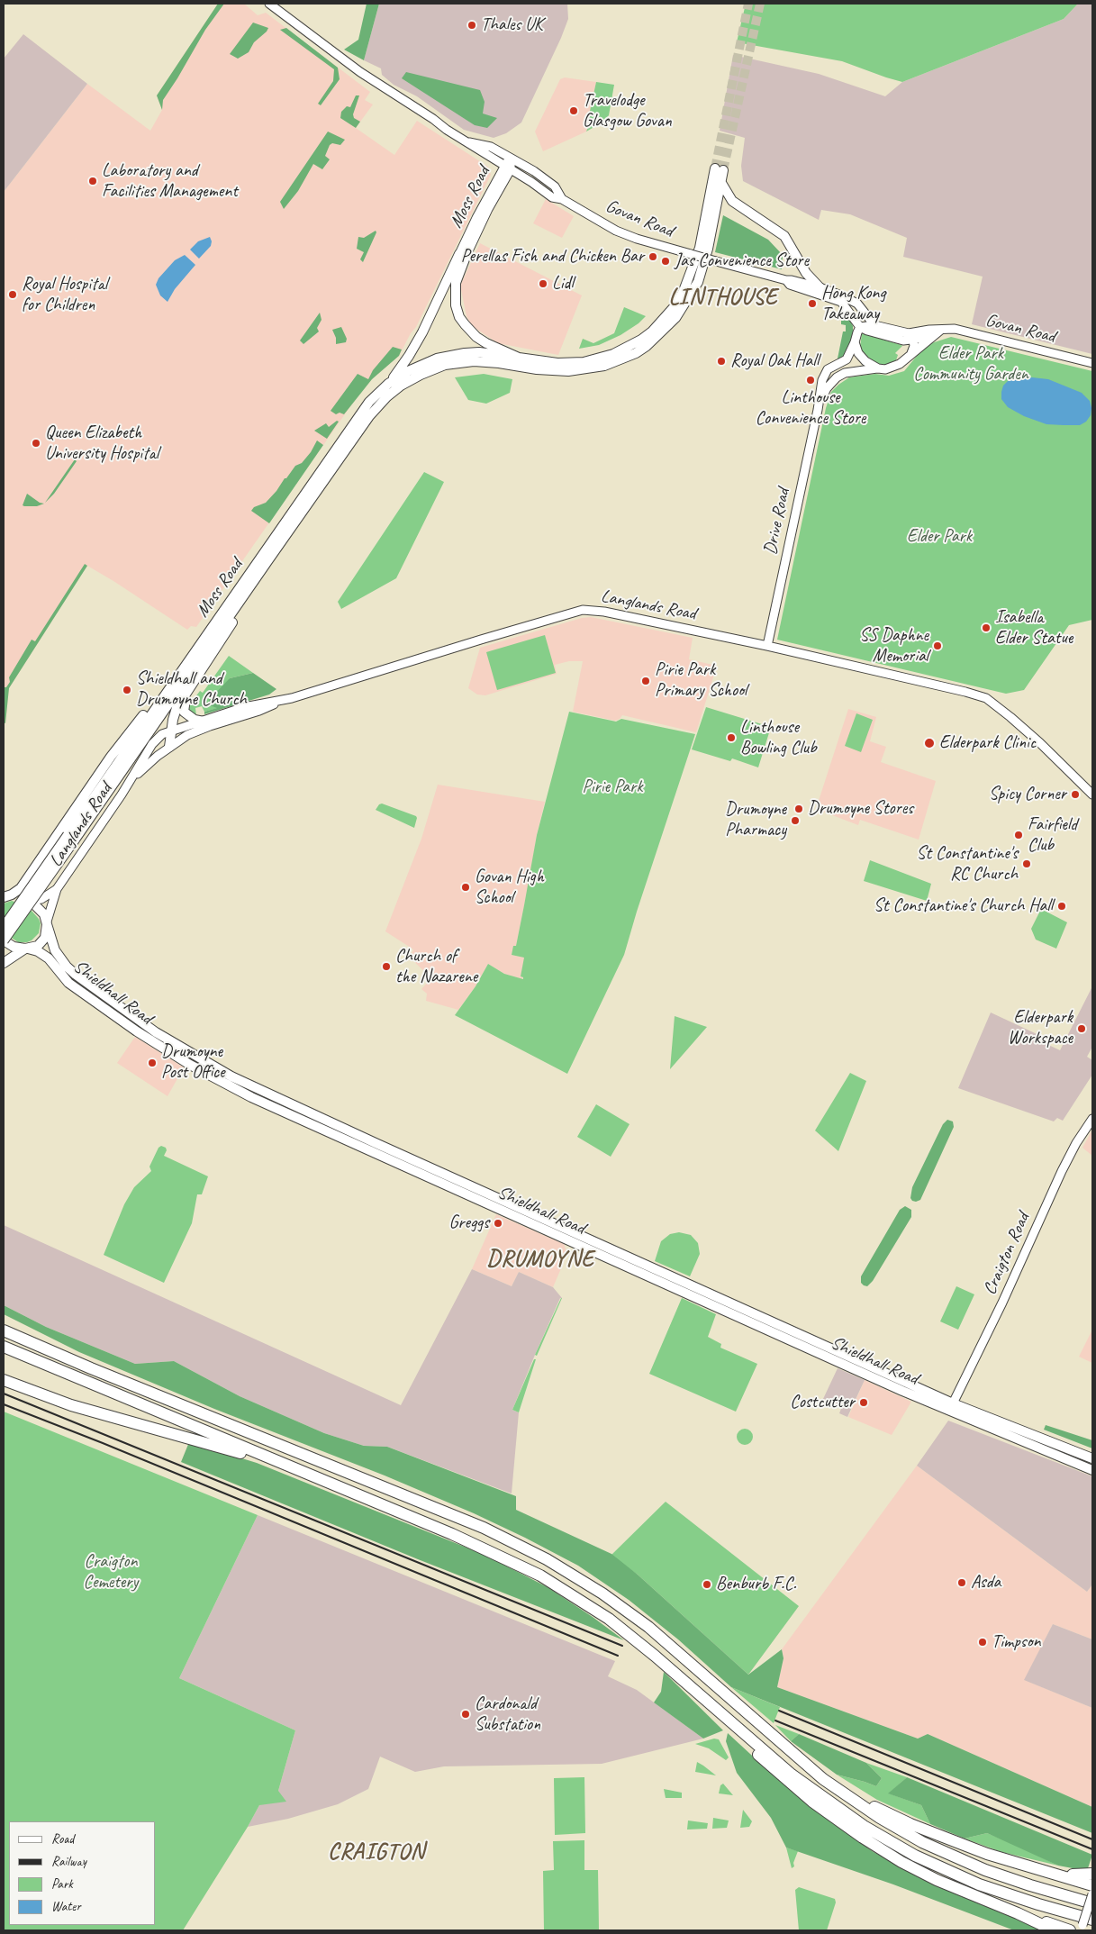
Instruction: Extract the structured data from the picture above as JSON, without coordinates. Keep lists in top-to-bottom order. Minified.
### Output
{"streets":{"main road":["Moss Road","Shieldhall Road"],"street":["Govan Road","Drive Road","Langlands Road","Craigton Road"]},"crossings":[["Moss Road","Govan Road"],["Moss Road","Shieldhall Road"],["Govan Road","Drive Road"],["Drive Road","Langlands Road"],["Langlands Road","Shieldhall Road"],["Shieldhall Road","Craigton Road"]],"districts":["LINTHOUSE","DRUMOYNE","CRAIGTON"],"parks":["Elder Park Community Garden","Elder Park","Pirie Park","Craigton Cemetery"],"places":["Thales UK","Travelodge Glasgow Govan","Laboratory and Facilities Management","Perellas Fish and Chicken Bar","Jas Convenience Store","Lidl","Royal Hospital for Children","Hong Kong Takeaway","Royal Oak Hall","Linthouse Convenience Store","Queen Elizabeth University Hospital","Isabella Elder Statue","SS Daphne Memorial","Pirie Park Primary School","Shieldhall and Drumoyne Church","Linthouse Bowling Club","Elderpark Clinic","Spicy Corner","Drumoyne Stores","Drumoyne Pharmacy","Fairfield Club","St Constantine's RC Church","Govan High School","St Constantine's Church Hall","Church of the Nazarene","Elderpark Workspace","Drumoyne Post Office","Greggs","Costcutter","Asda","Benburb F.C.","Timpson","Cardonald Substation"],"legend":["Road","Railway","Park","Water"]}
